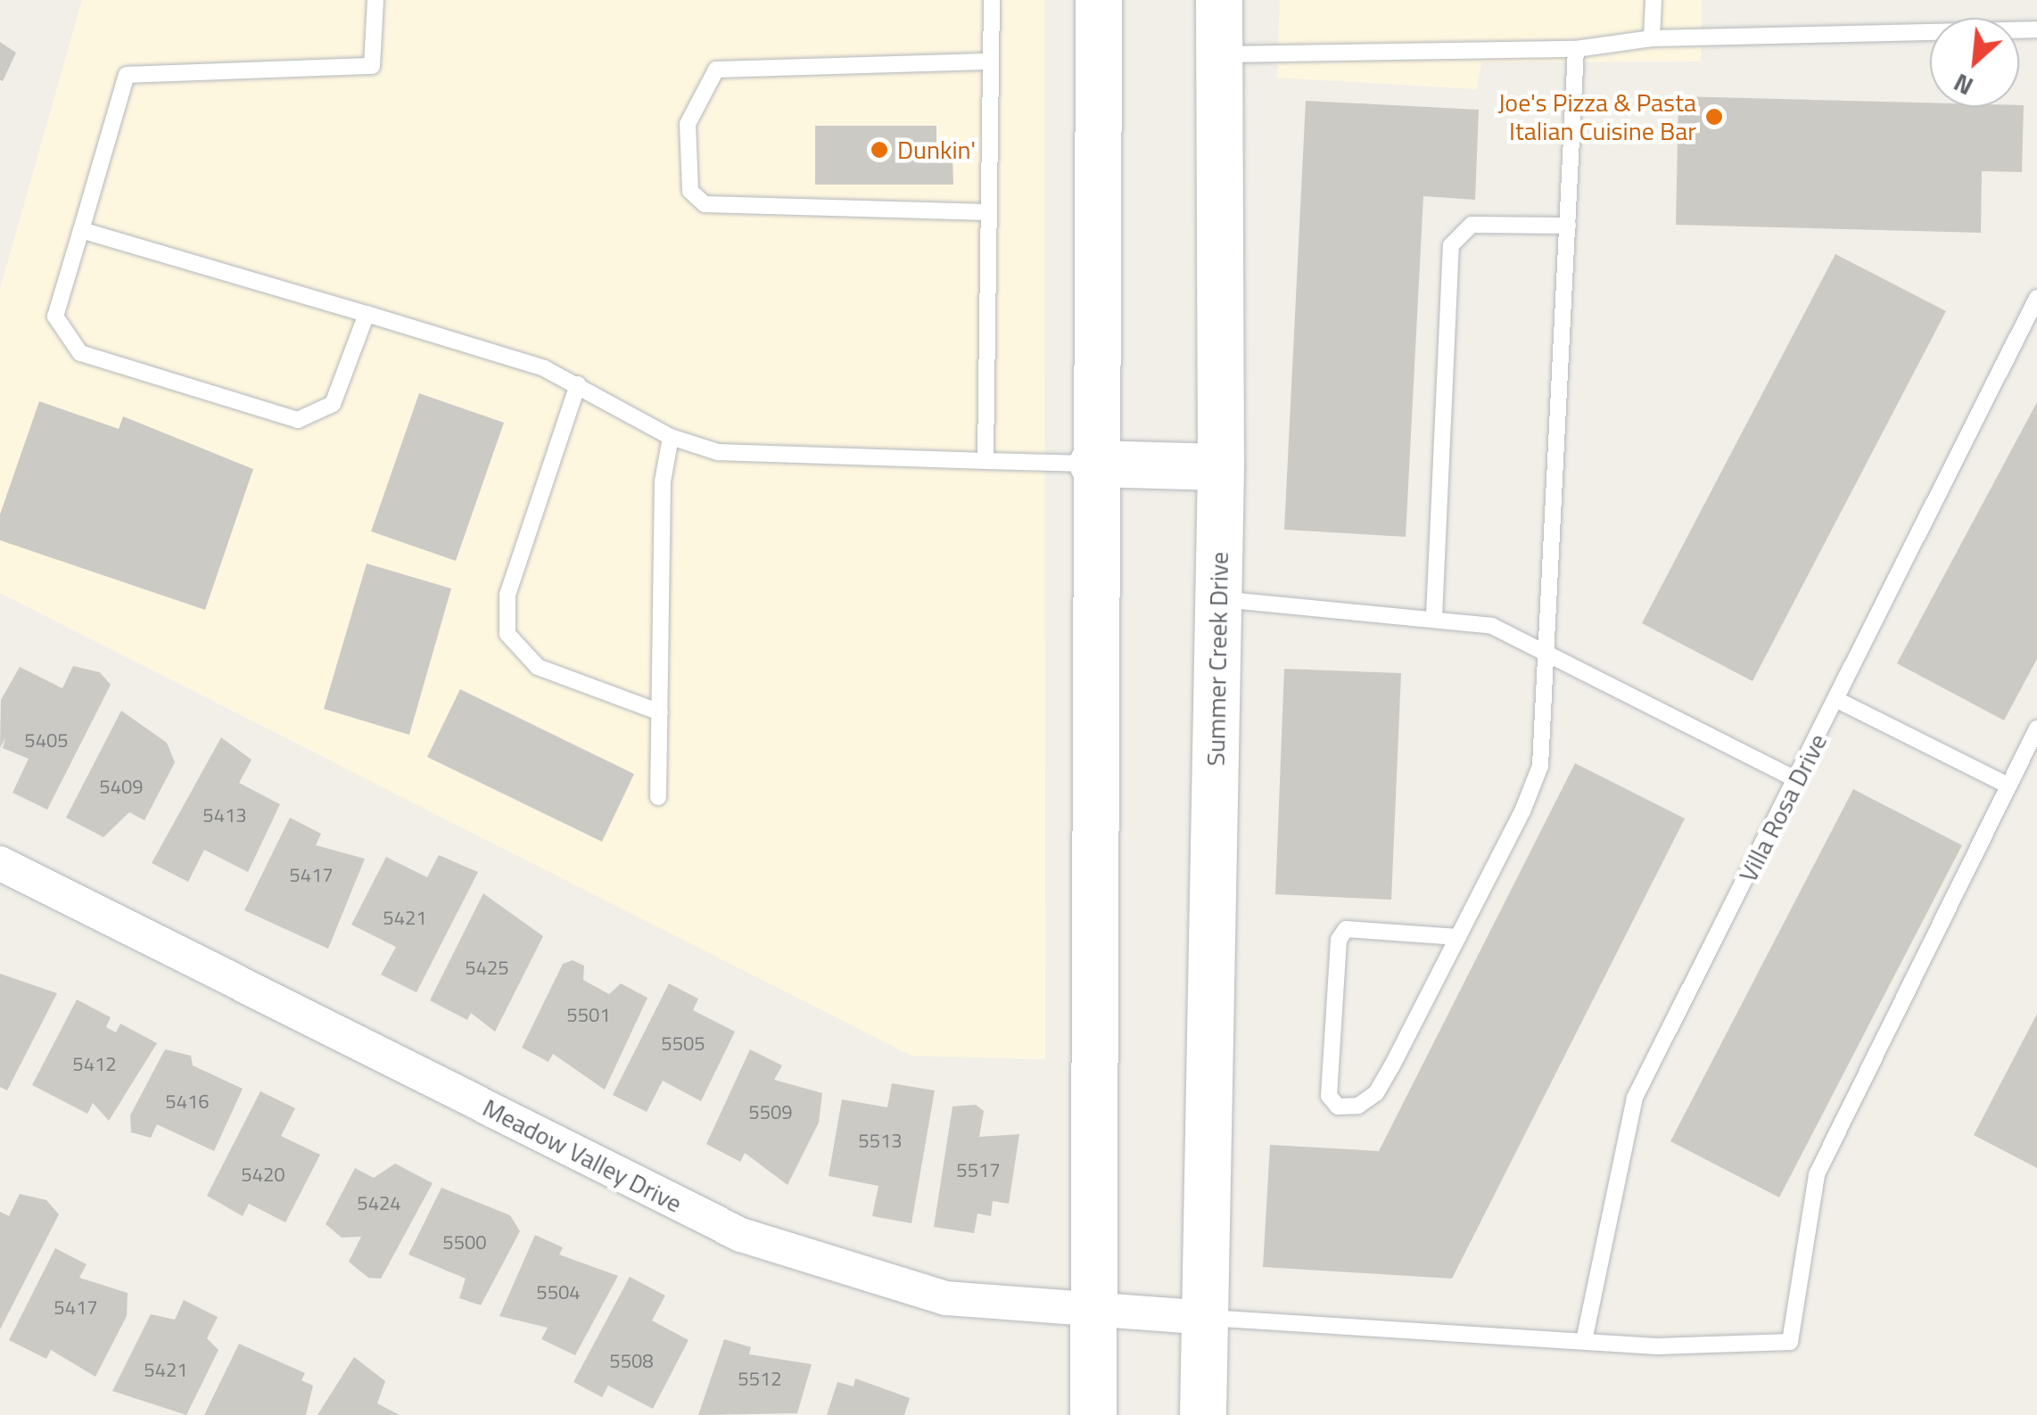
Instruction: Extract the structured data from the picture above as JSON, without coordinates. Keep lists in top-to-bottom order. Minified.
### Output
{"streets":{"main road":["Summer Creek Drive"],"street":["Meadow Valley Drive"],"lane":["Villa Rosa Drive"]},"crossings":[["Summer Creek Drive","Meadow Valley Drive"]],"places":["Joe's Pizza & Pasta Italian Cuisine Bar","Dunkin'"],"house_numbers":["5405","5409","5413","5417","5421","5425","5501","5505","5412","5416","5509","5513","5517","5420","5424","5500","5504","5417","5508","5421","5512"],"north":"bottom left"}
